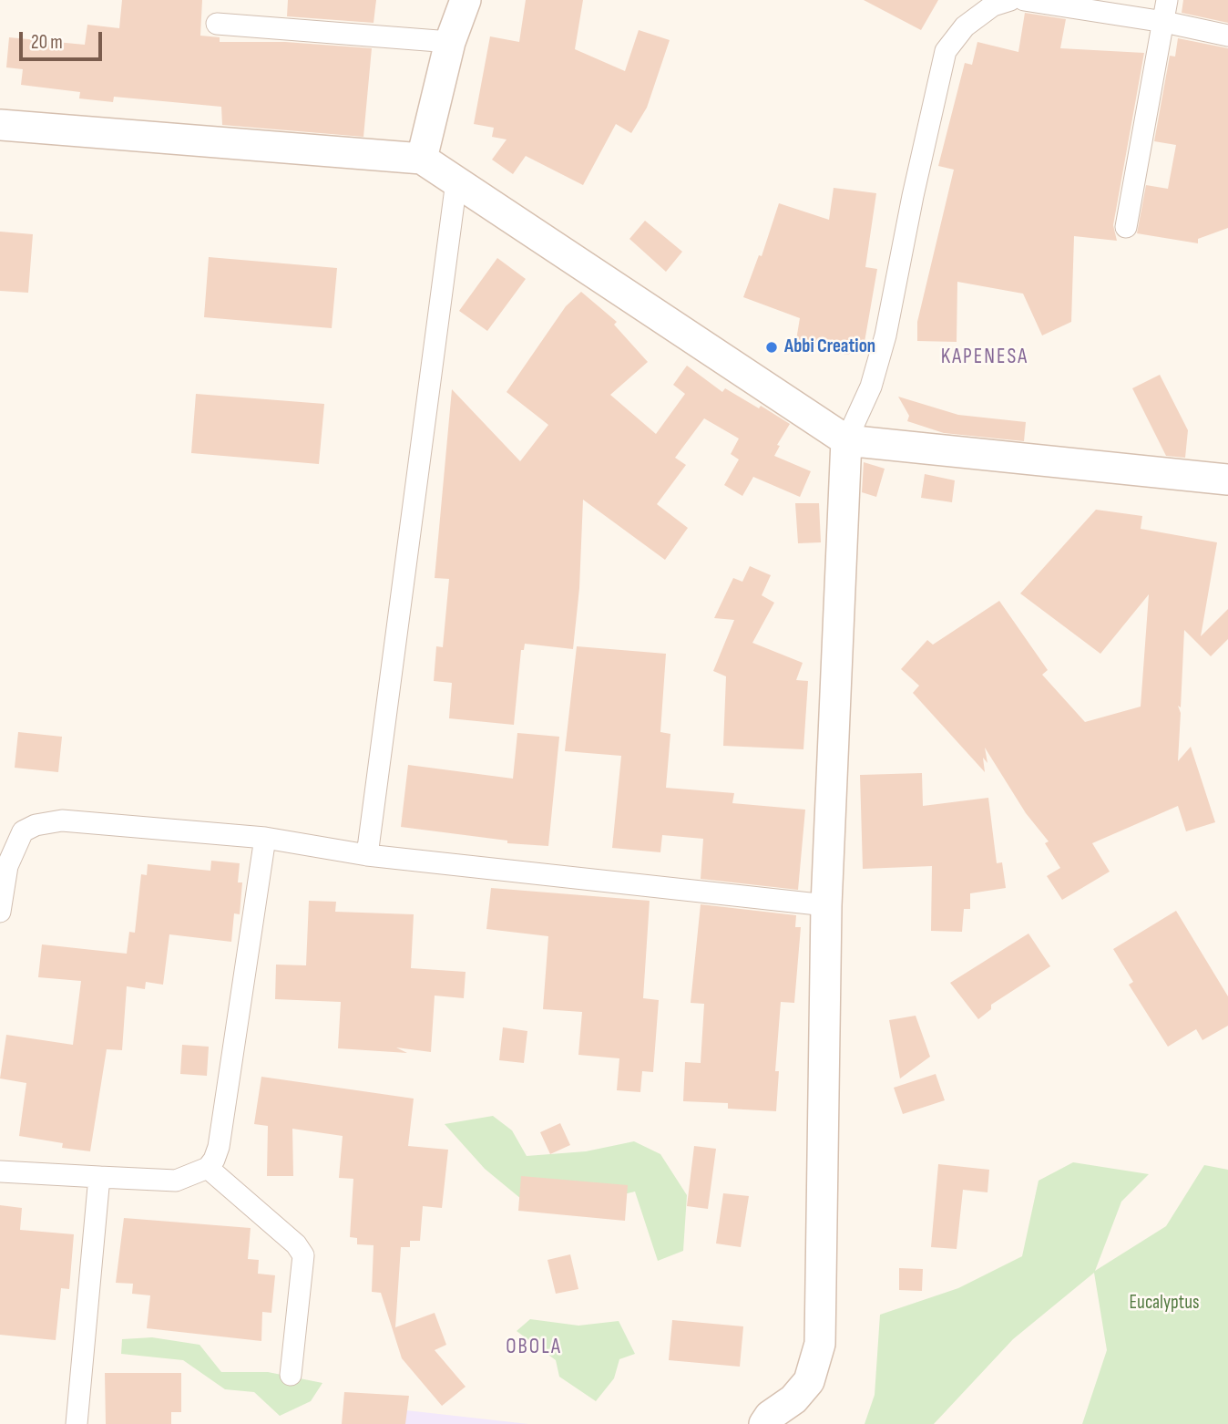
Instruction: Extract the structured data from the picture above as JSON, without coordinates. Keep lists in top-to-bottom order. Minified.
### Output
{"districts":["KAPENESA","OBOLA"],"parks":["Eucalyptus"],"places":["Abbi Creation"],"scale_bar":"20 m"}
